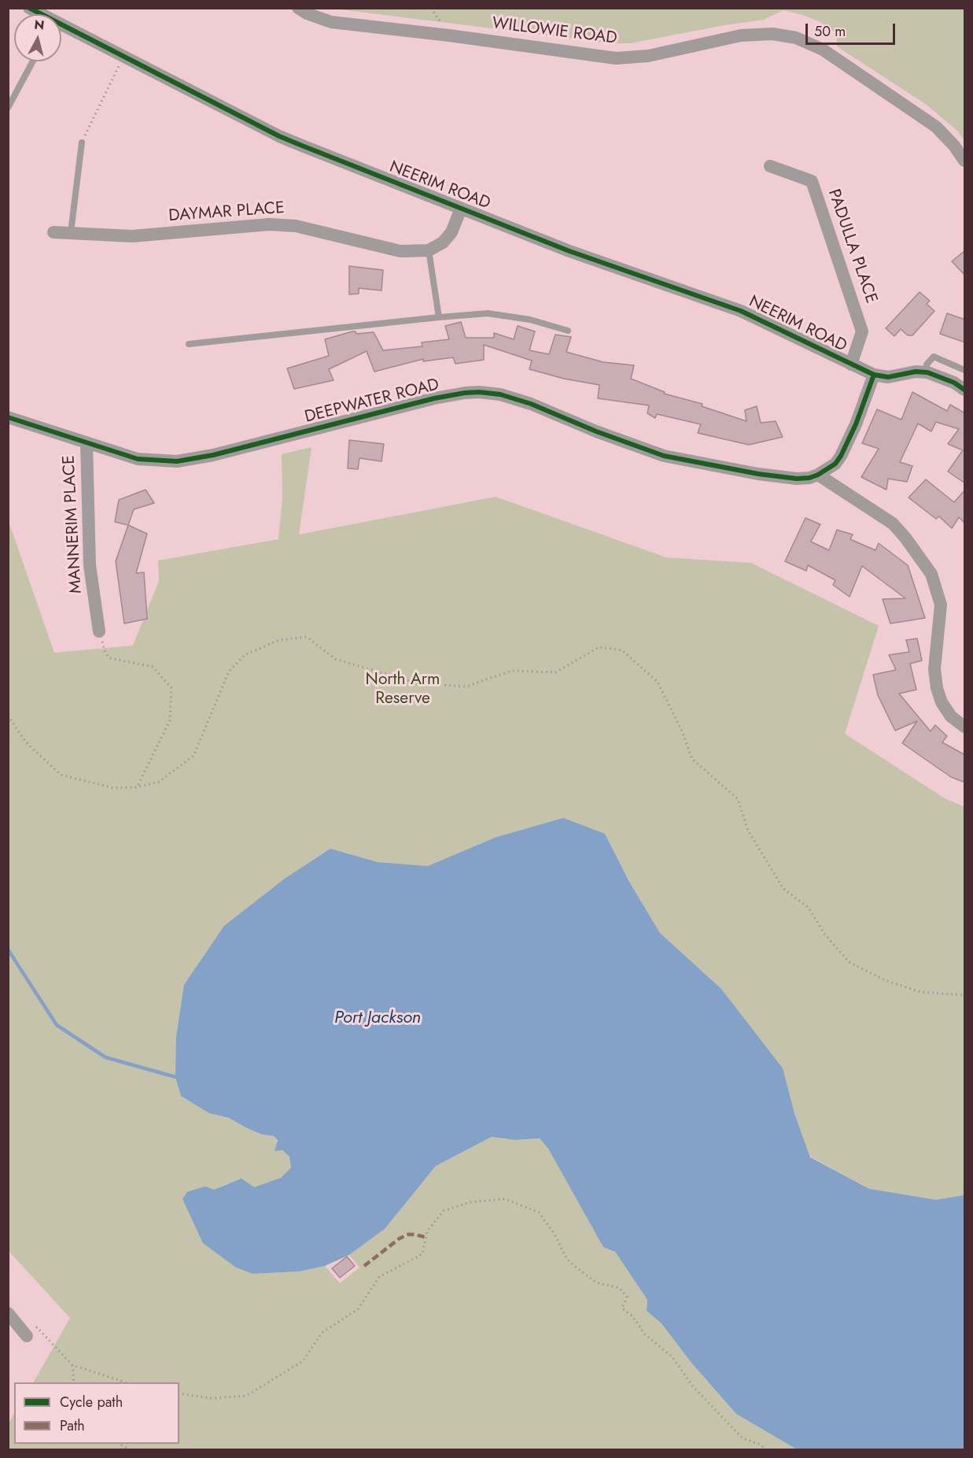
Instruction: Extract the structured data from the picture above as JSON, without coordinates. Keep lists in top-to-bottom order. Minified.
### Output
{"streets":{"street":["WILLOWIE ROAD","NEERIM ROAD","DAYMAR PLACE","PADULLA PLACE","DEEPWATER ROAD","MANNERIM PLACE"]},"crossings":[["NEERIM ROAD","PADULLA PLACE"],["NEERIM ROAD","DEEPWATER ROAD"],["DEEPWATER ROAD","MANNERIM PLACE"]],"water":["Port Jackson"],"parks":["North Arm Reserve"],"legend":["Cycle path","Path"],"scale_bar":"50 m","north":"top"}
